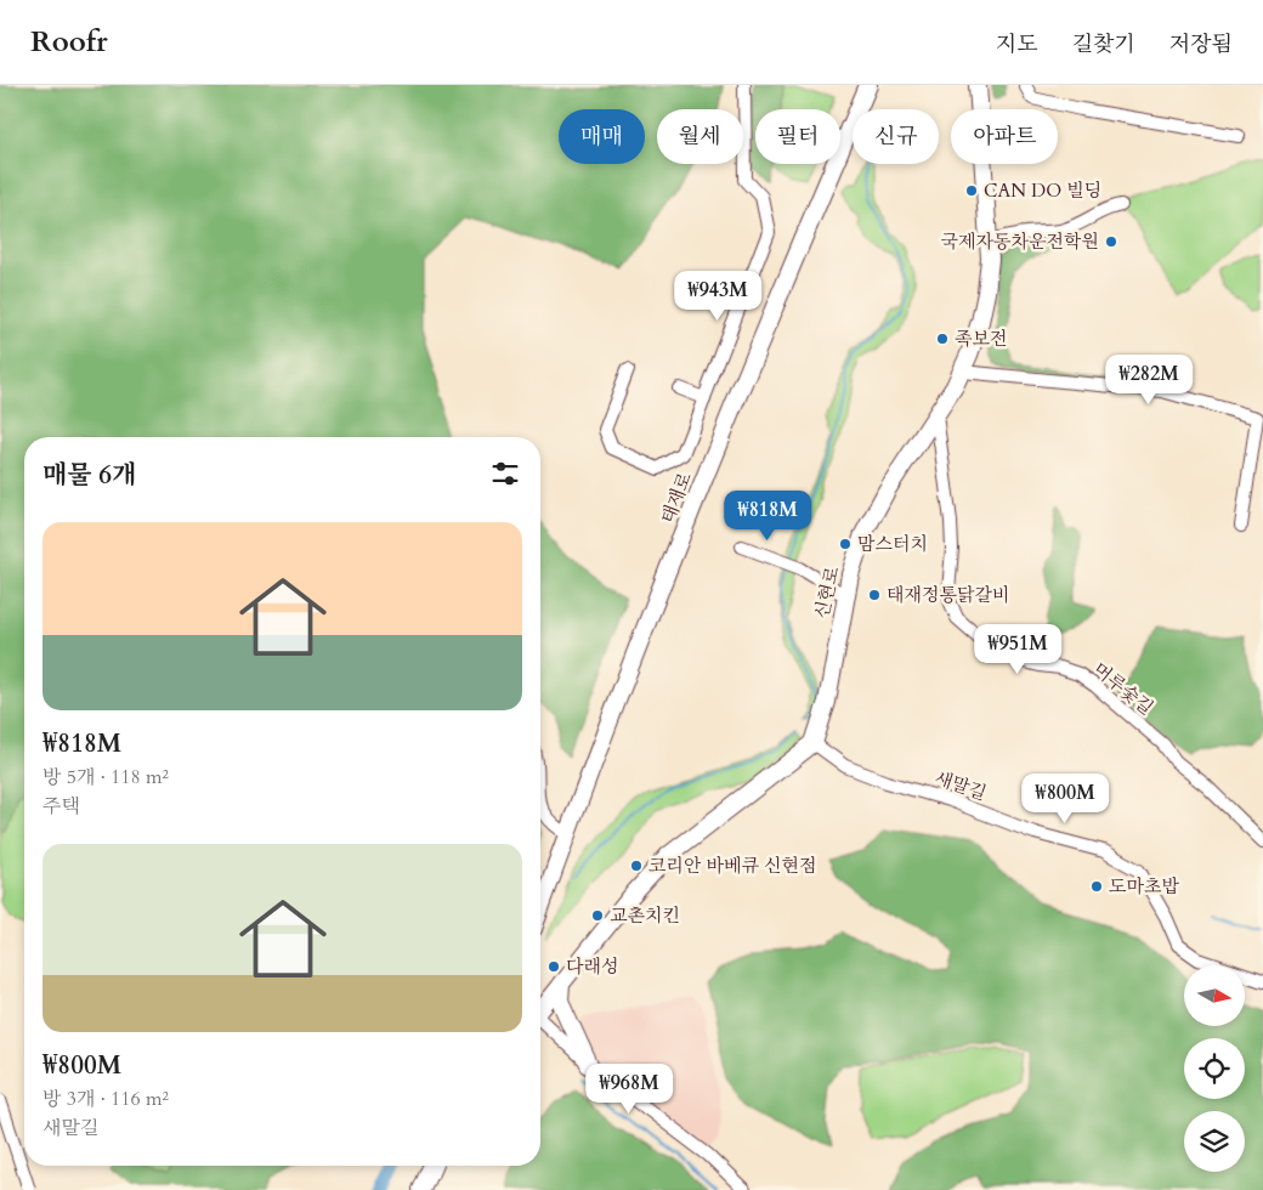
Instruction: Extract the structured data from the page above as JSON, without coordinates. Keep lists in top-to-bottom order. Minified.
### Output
{"streets":{"main road":["태재로","신현로"],"street":["머루숯길","새말길"]},"crossings":[["신현로","머루숯길"],["신현로","새말길"]],"places":["CAN DO 빌딩","국제자동차운전학원","족보전","맘스터치","태재정통닭갈비","코리안 바베큐 신현점","도마초밥","교촌치킨","다래성"],"north":"right","page":{"header":"Roofr","nav":["지도","길찾기","저장됨"],"chip":["매매","월세","필터","신규","아파트"],"price":["₩943M","₩282M","₩818M","₩951M","₩800M","₩968M"],"heading":"매물 6개","list":[{"name":"₩818M","note":"방 5개 · 118 m² · 주택"},{"name":"₩800M","note":"방 3개 · 116 m² · 새말길"}]}}
